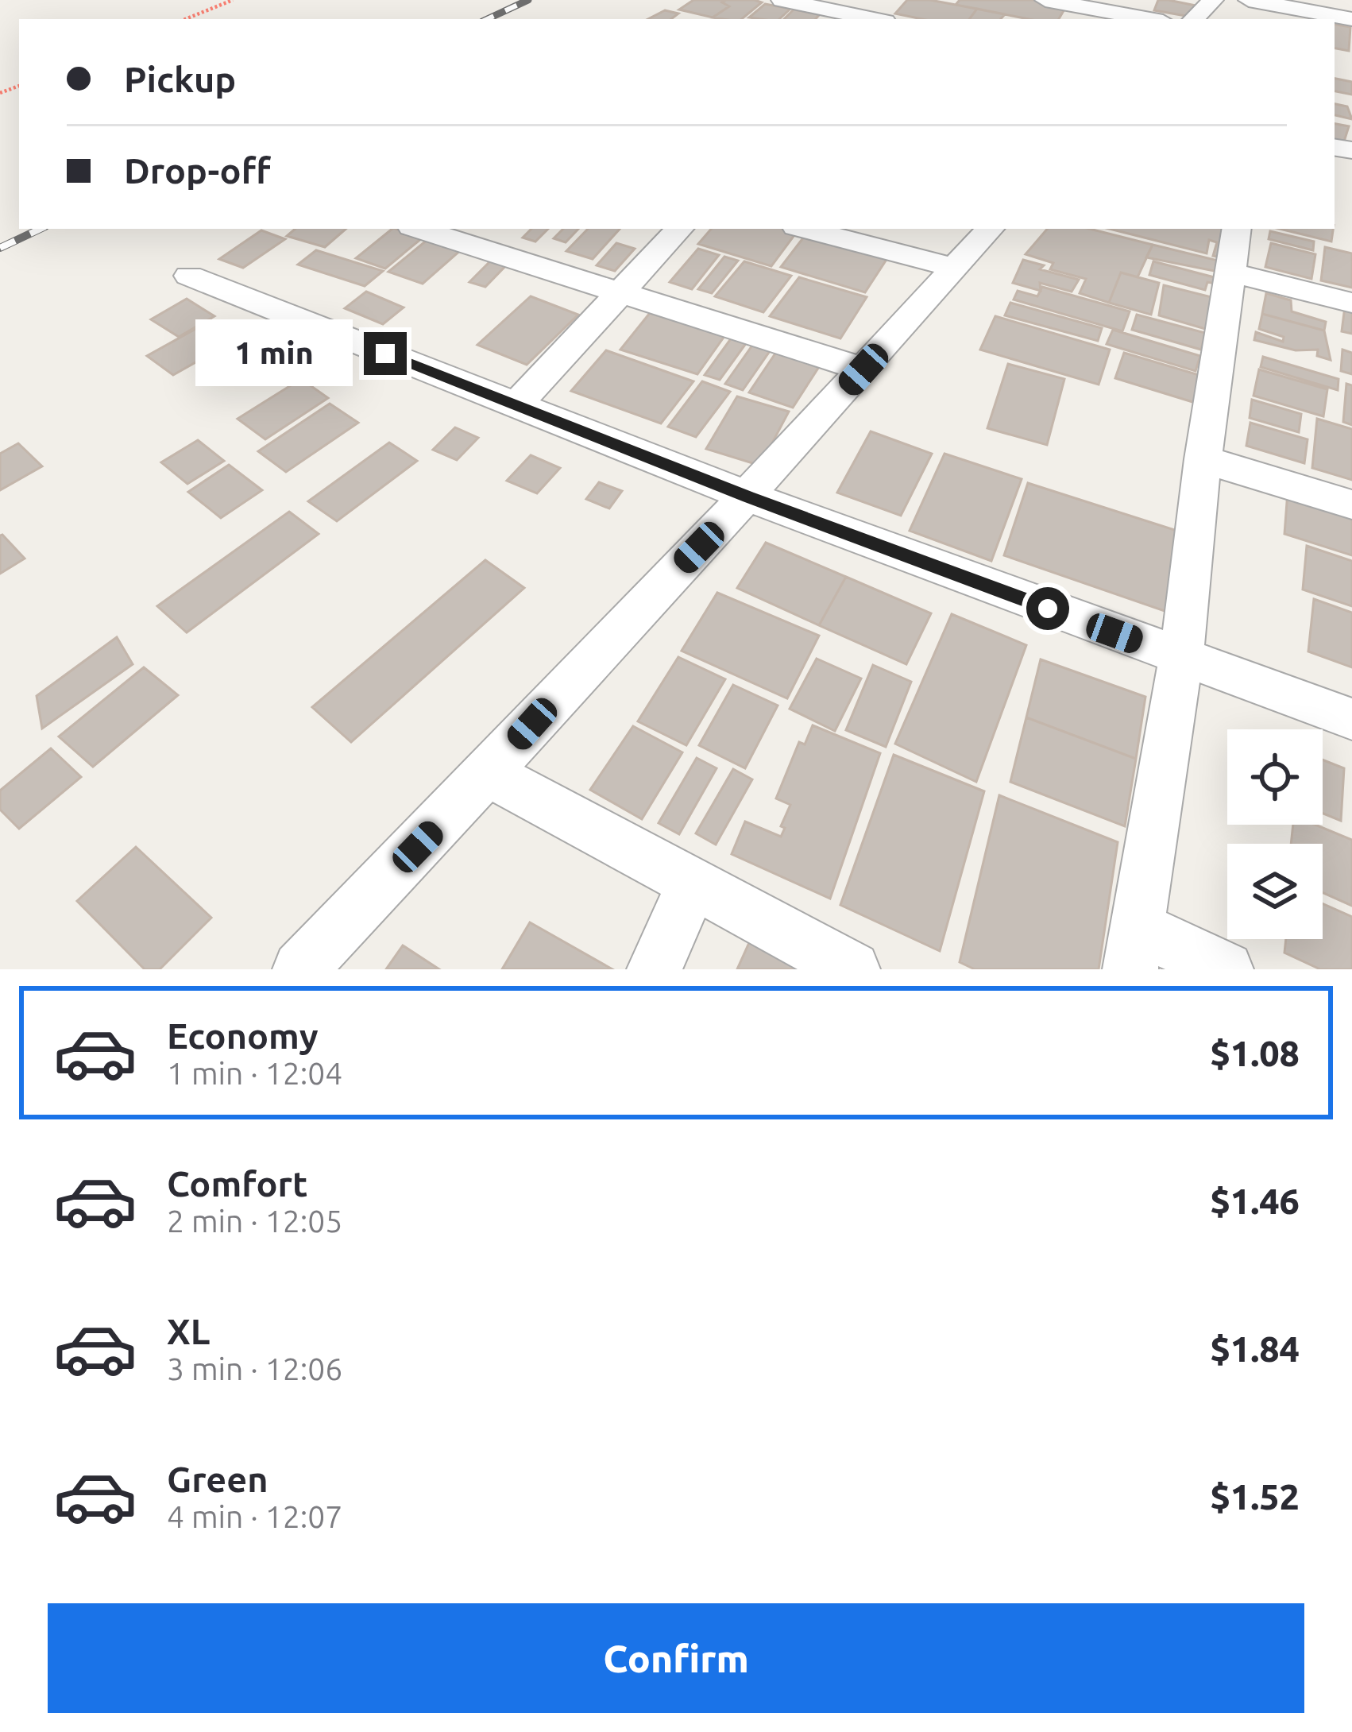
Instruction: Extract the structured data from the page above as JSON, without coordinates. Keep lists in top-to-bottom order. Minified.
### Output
{"page":{"banner":["Pickup","Drop-off"],"bubble":"1 min","list":[{"name":"Economy","note":"1 min · 12:04","value":"$1.08"},{"name":"Comfort","note":"2 min · 12:05","value":"$1.46"},{"name":"XL","note":"3 min · 12:06","value":"$1.84"},{"name":"Green","note":"4 min · 12:07","value":"$1.52"}],"buttons":"Confirm"}}
